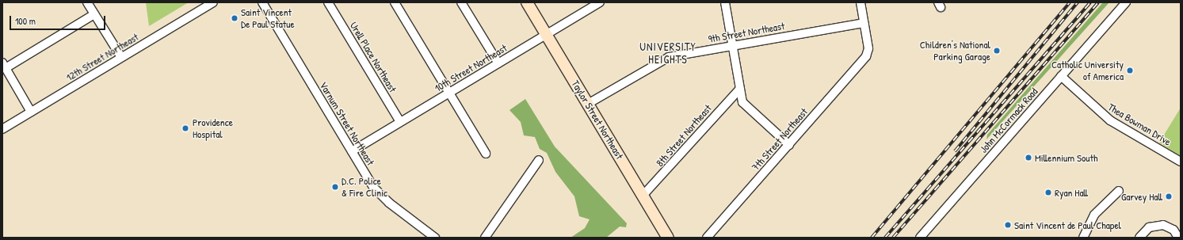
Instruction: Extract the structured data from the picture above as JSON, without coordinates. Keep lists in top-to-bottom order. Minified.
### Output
{"streets":{"main road":["Taylor Street Northeast"],"street":["9th Street Northeast","12th Street Northeast","Urell Place Northeast","10th Street Northeast","John McCormack Road","Varnum Street Northeast","Thea Bowman Drive","8th Street Northeast","7th Street Northeast"]},"crossings":[["9th Street Northeast","Taylor Street Northeast"],["9th Street Northeast","7th Street Northeast"],["Urell Place Northeast","10th Street Northeast"],["10th Street Northeast","Taylor Street Northeast"],["10th Street Northeast","Varnum Street Northeast"],["Taylor Street Northeast","8th Street Northeast"],["John McCormack Road","Thea Bowman Drive"]],"districts":["UNIVERSITY HEIGHTS"],"places":["Saint Vincent De Paul Statue","Children's National Parking Garage","Catholic University of America","Providence Hospital","Millennium South","D.C. Police & Fire Clinic","Ryan Hall","Garvey Hall","Saint Vincent de Paul Chapel"],"scale_bar":"100 m"}
